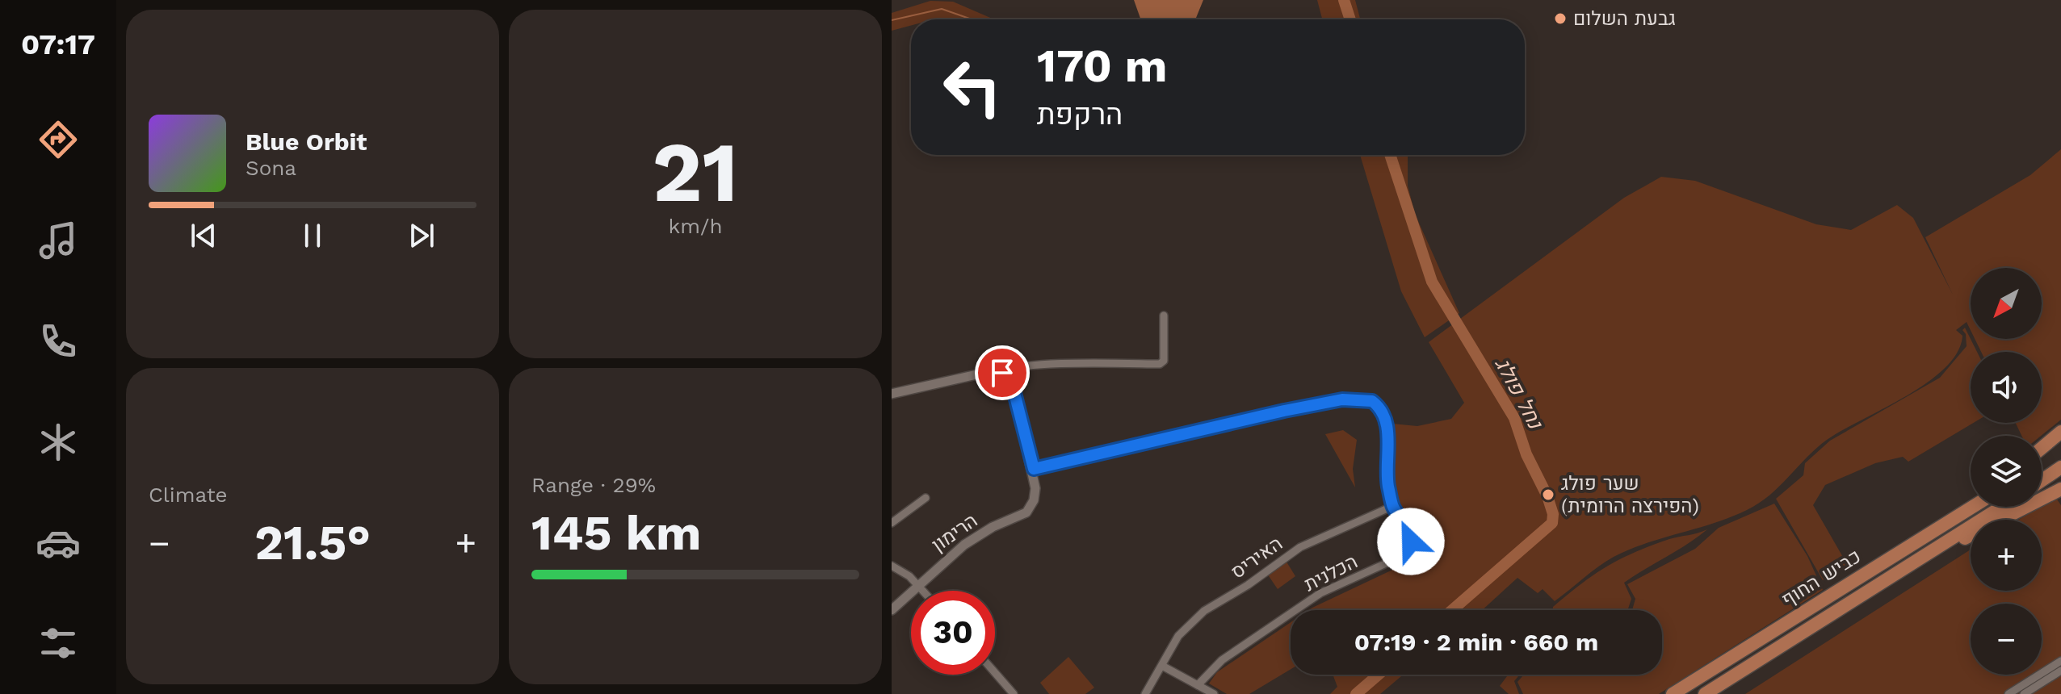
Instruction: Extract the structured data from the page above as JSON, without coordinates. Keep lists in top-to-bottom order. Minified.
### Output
{"streets":{"highway":["כביש החוף"],"street":["הרימון","האיריס","הכלנית"]},"crossings":[["הרימון","הכלנית"],["האיריס","הכלנית"]],"water":["נחל פולג"],"places":["גבעת השלום","שער פולג (הפירצה הרומית)"],"north":"bottom left","page":{"tabs":"07:17","tile":[["21","km/h"],"Climate",["Range · 29%","145 km"]],"turn":["170 m","הרקפת"],"song":["Blue Orbit","Sona"],"map_buttons":["+","−"],"heat":["−","21.5°","+"],"limit":"30","trip":"07:19 · 2 min · 660 m"}}
